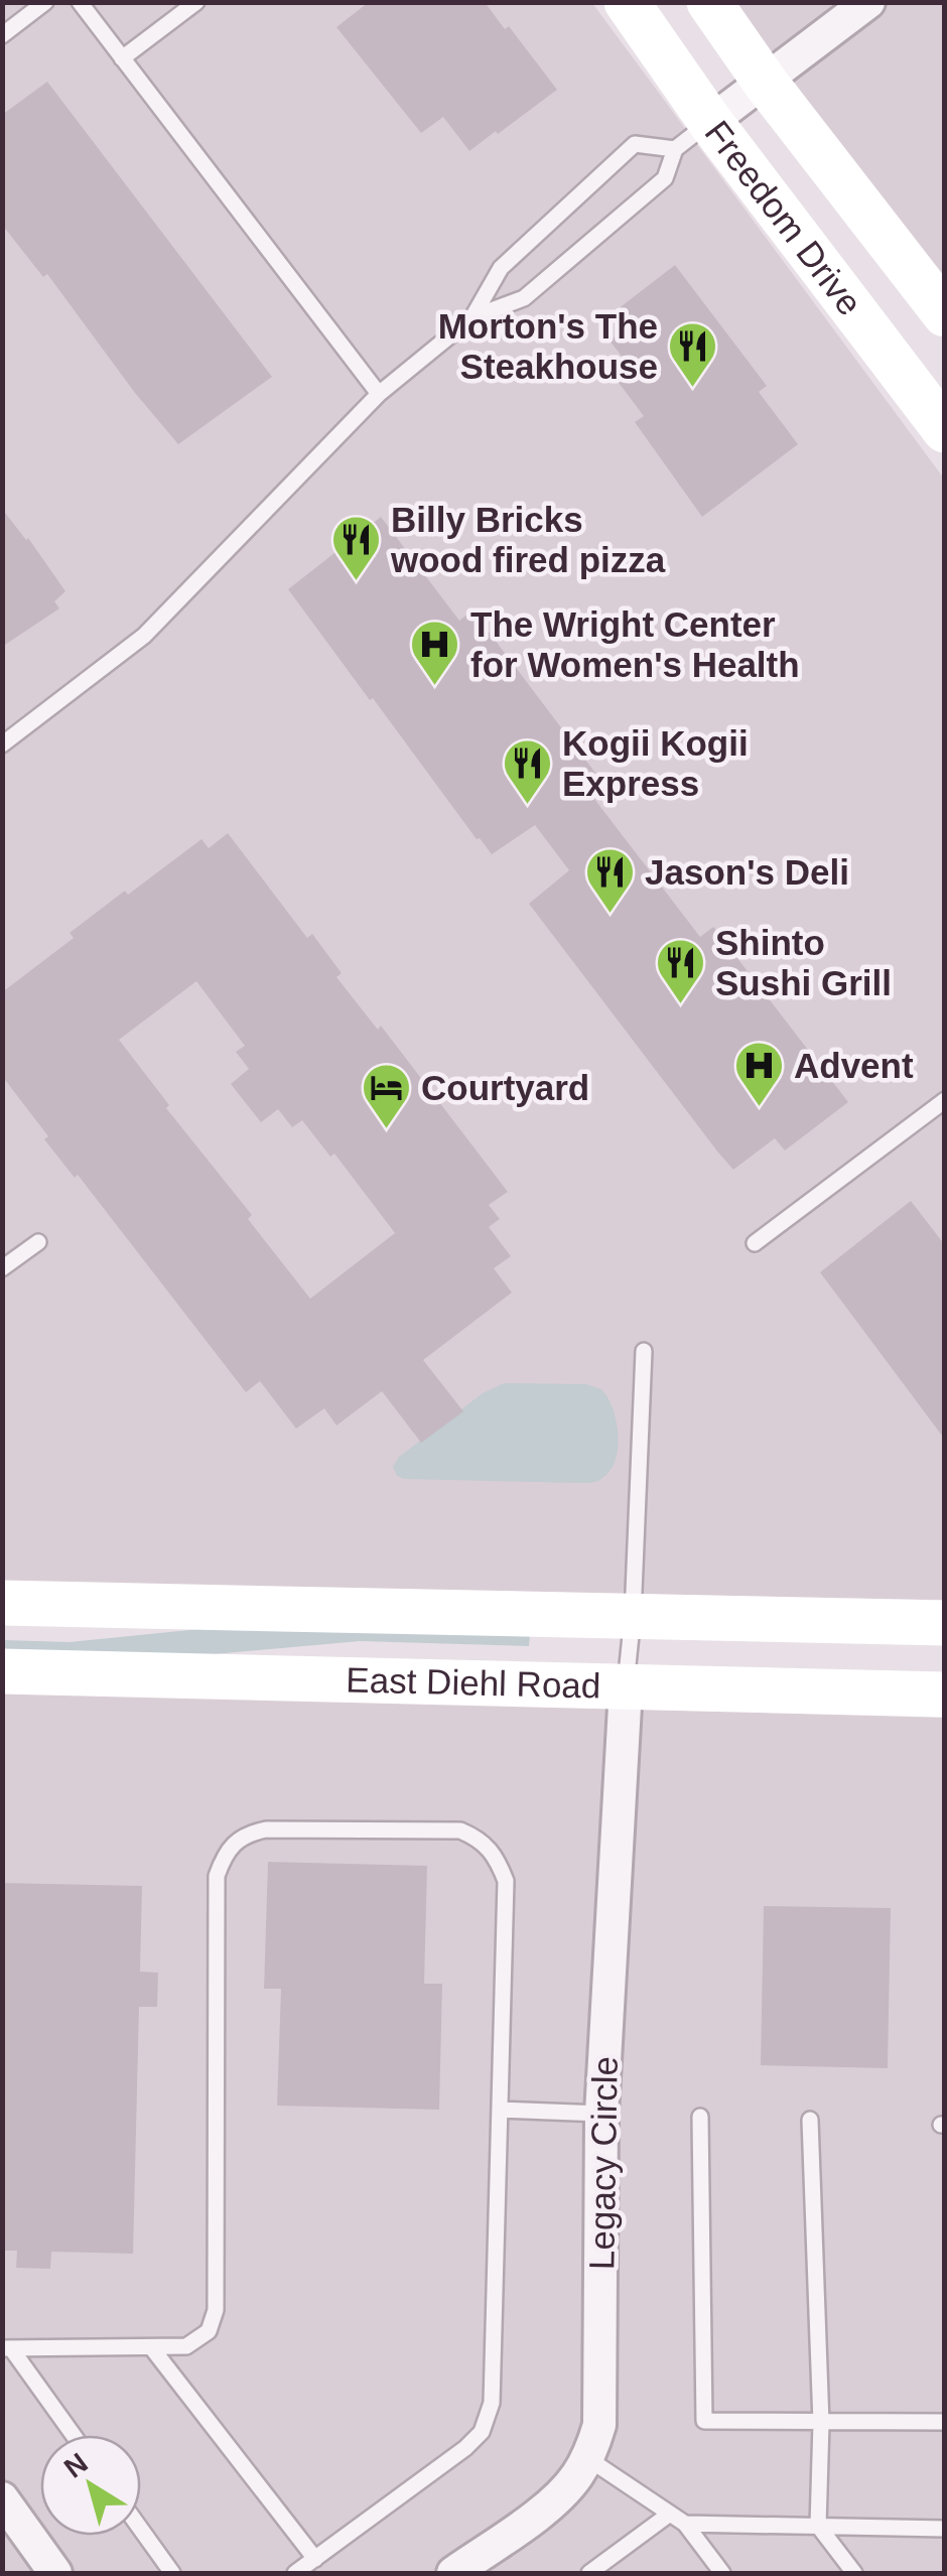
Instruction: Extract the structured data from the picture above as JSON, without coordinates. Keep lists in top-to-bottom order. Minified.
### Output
{"streets":{"street":["Freedom Drive","East Diehl Road","Legacy Circle"]},"crossings":[["East Diehl Road","Legacy Circle"]],"places":{"restaurant":["Morton's The Steakhouse","Billy Bricks wood fired pizza","Kogii Kogii Express","Jason's Deli","Shinto Sushi Grill"],"hospital":["The Wright Center for Women's Health","Advent"],"hotel":["Courtyard"]},"north":"top left"}
